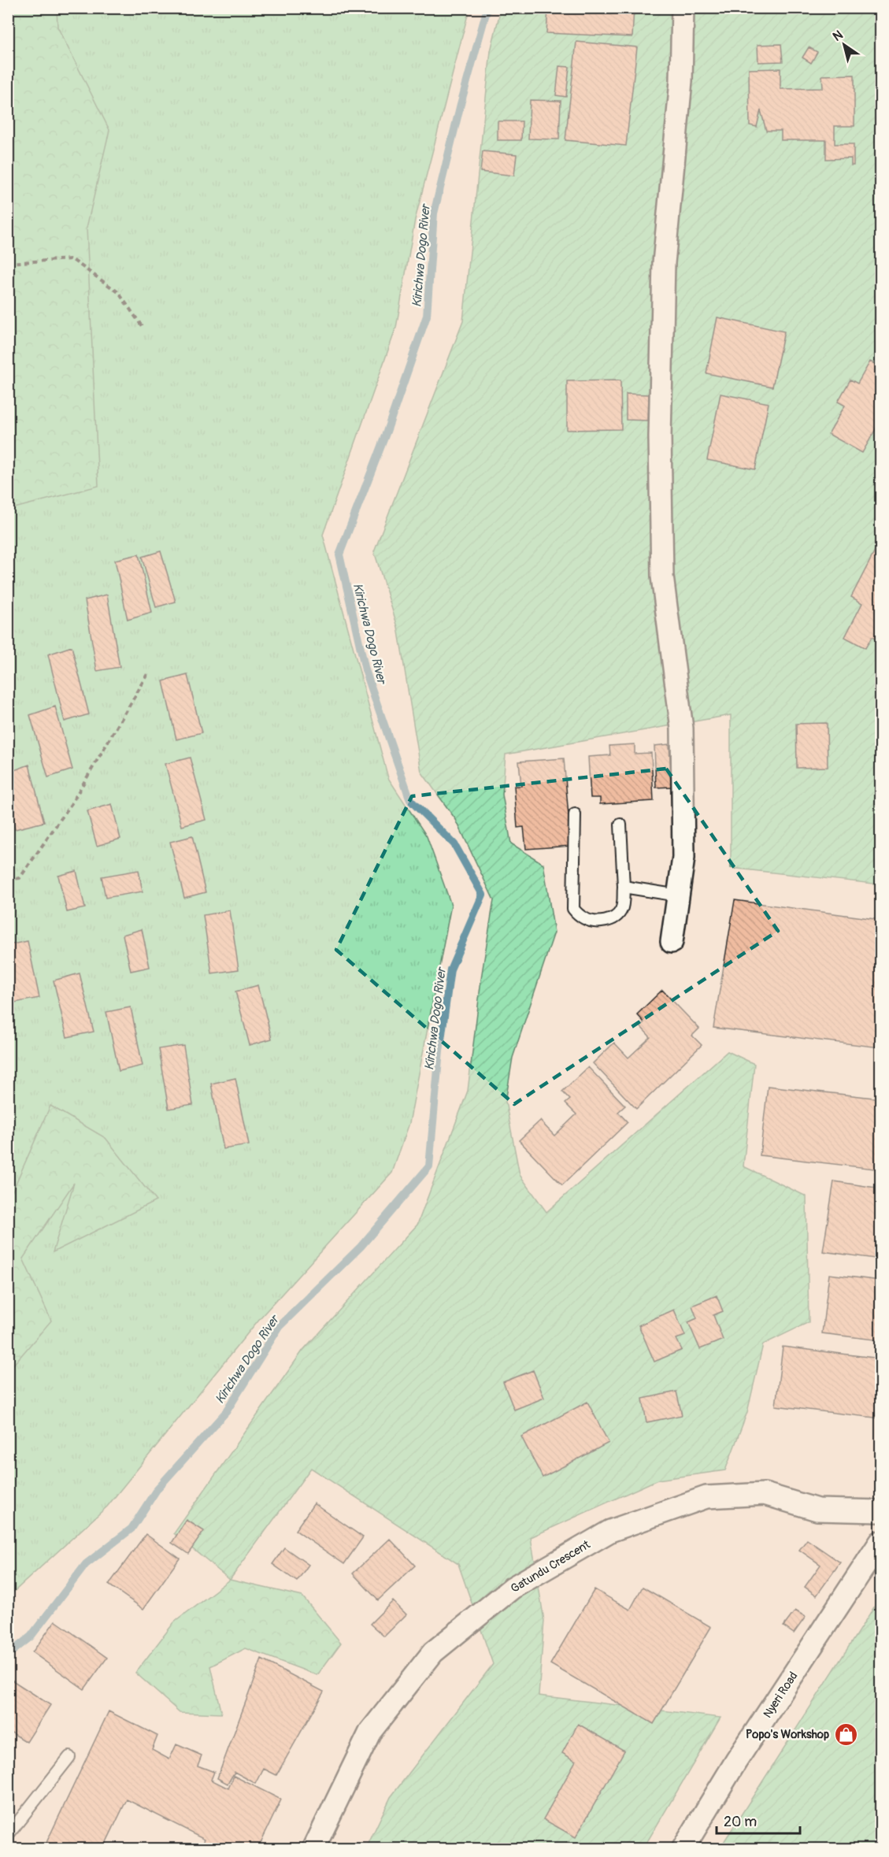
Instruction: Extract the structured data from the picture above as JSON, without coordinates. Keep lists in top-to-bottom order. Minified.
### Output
{"streets":{"street":["Gatundu Crescent","Nyeri Road"]},"water":["Kirichwa Dogo River"],"places":{"shop":["Popo's Workshop"]},"scale_bar":"20 m","north":"top left"}
